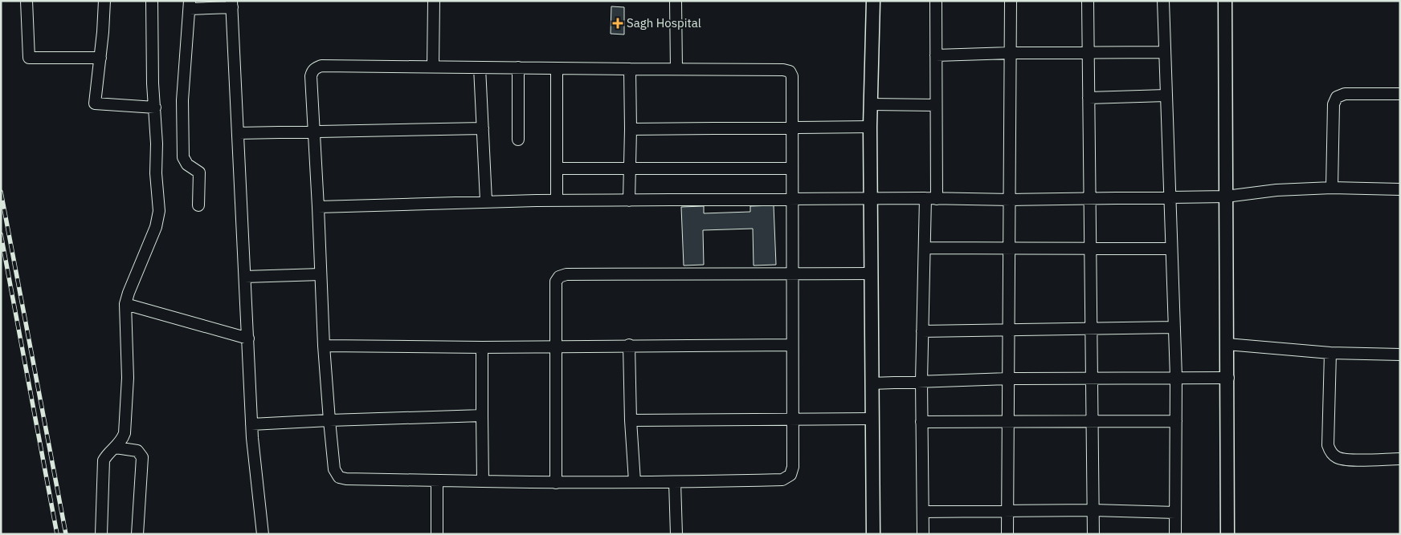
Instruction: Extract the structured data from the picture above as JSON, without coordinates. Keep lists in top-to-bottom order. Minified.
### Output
{"places":{"health":["Sagh Hospital"]}}
